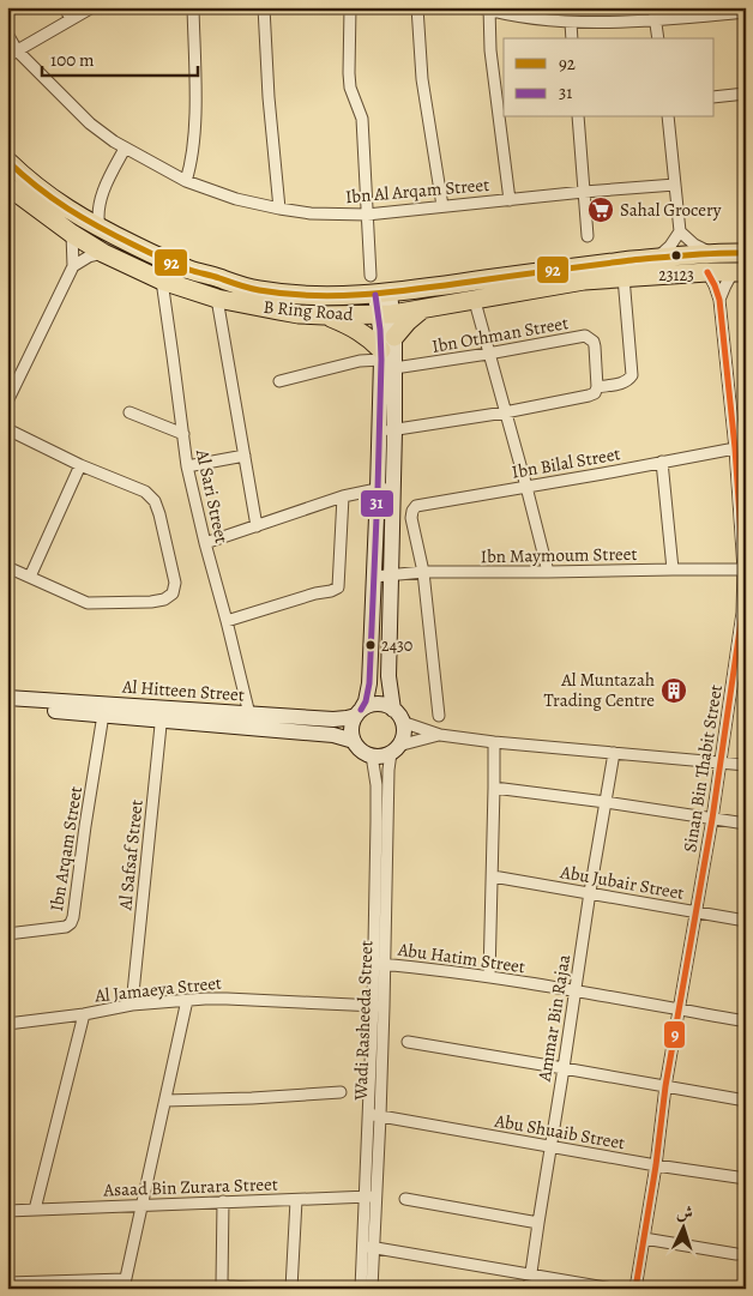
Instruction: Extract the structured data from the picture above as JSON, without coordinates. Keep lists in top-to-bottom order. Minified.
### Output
{"streets":{"main road":["B Ring Road"],"street":["Ibn Al Arqam Street","Ibn Othman Street","Ibn Bilal Street","Al Sari Street","Ibn Maymoum Street","Al Hitteen Street","Sinan Bin Thabit Street","Ibn Arqam Street","Al Safsaf Street","Abu Jubair Street","Abu Hatim Street","Al Jamaeya Street","Ammar Bin Rajaa","Wadi Rasheeda Street","Abu Shuaib Street","Asaad Bin Zurara Street"]},"crossings":[["B Ring Road","Al Sari Street"],["B Ring Road","Sinan Bin Thabit Street"],["Ibn Bilal Street","Ibn Maymoum Street"],["Ibn Bilal Street","Sinan Bin Thabit Street"],["Al Sari Street","Al Hitteen Street"],["Ibn Maymoum Street","Sinan Bin Thabit Street"],["Al Hitteen Street","Ibn Arqam Street"],["Al Hitteen Street","Al Safsaf Street"],["Al Hitteen Street","Wadi Rasheeda Street"],["Sinan Bin Thabit Street","Abu Jubair Street"],["Sinan Bin Thabit Street","Abu Hatim Street"],["Sinan Bin Thabit Street","Abu Shuaib Street"],["Al Safsaf Street","Al Jamaeya Street"],["Abu Jubair Street","Ammar Bin Rajaa"],["Abu Hatim Street","Ammar Bin Rajaa"],["Abu Hatim Street","Wadi Rasheeda Street"],["Al Jamaeya Street","Wadi Rasheeda Street"],["Ammar Bin Rajaa","Abu Shuaib Street"],["Wadi Rasheeda Street","Abu Shuaib Street"],["Wadi Rasheeda Street","Asaad Bin Zurara Street"]],"places":{"supermarket":["Sahal Grocery"],"other":["23123","2430"],"building":["Al Muntazah Trading Centre"]},"lines":["transit line 92","transit line 9","transit line 31"],"legend":["92","31"],"scale_bar":"100 m","north":"top"}
